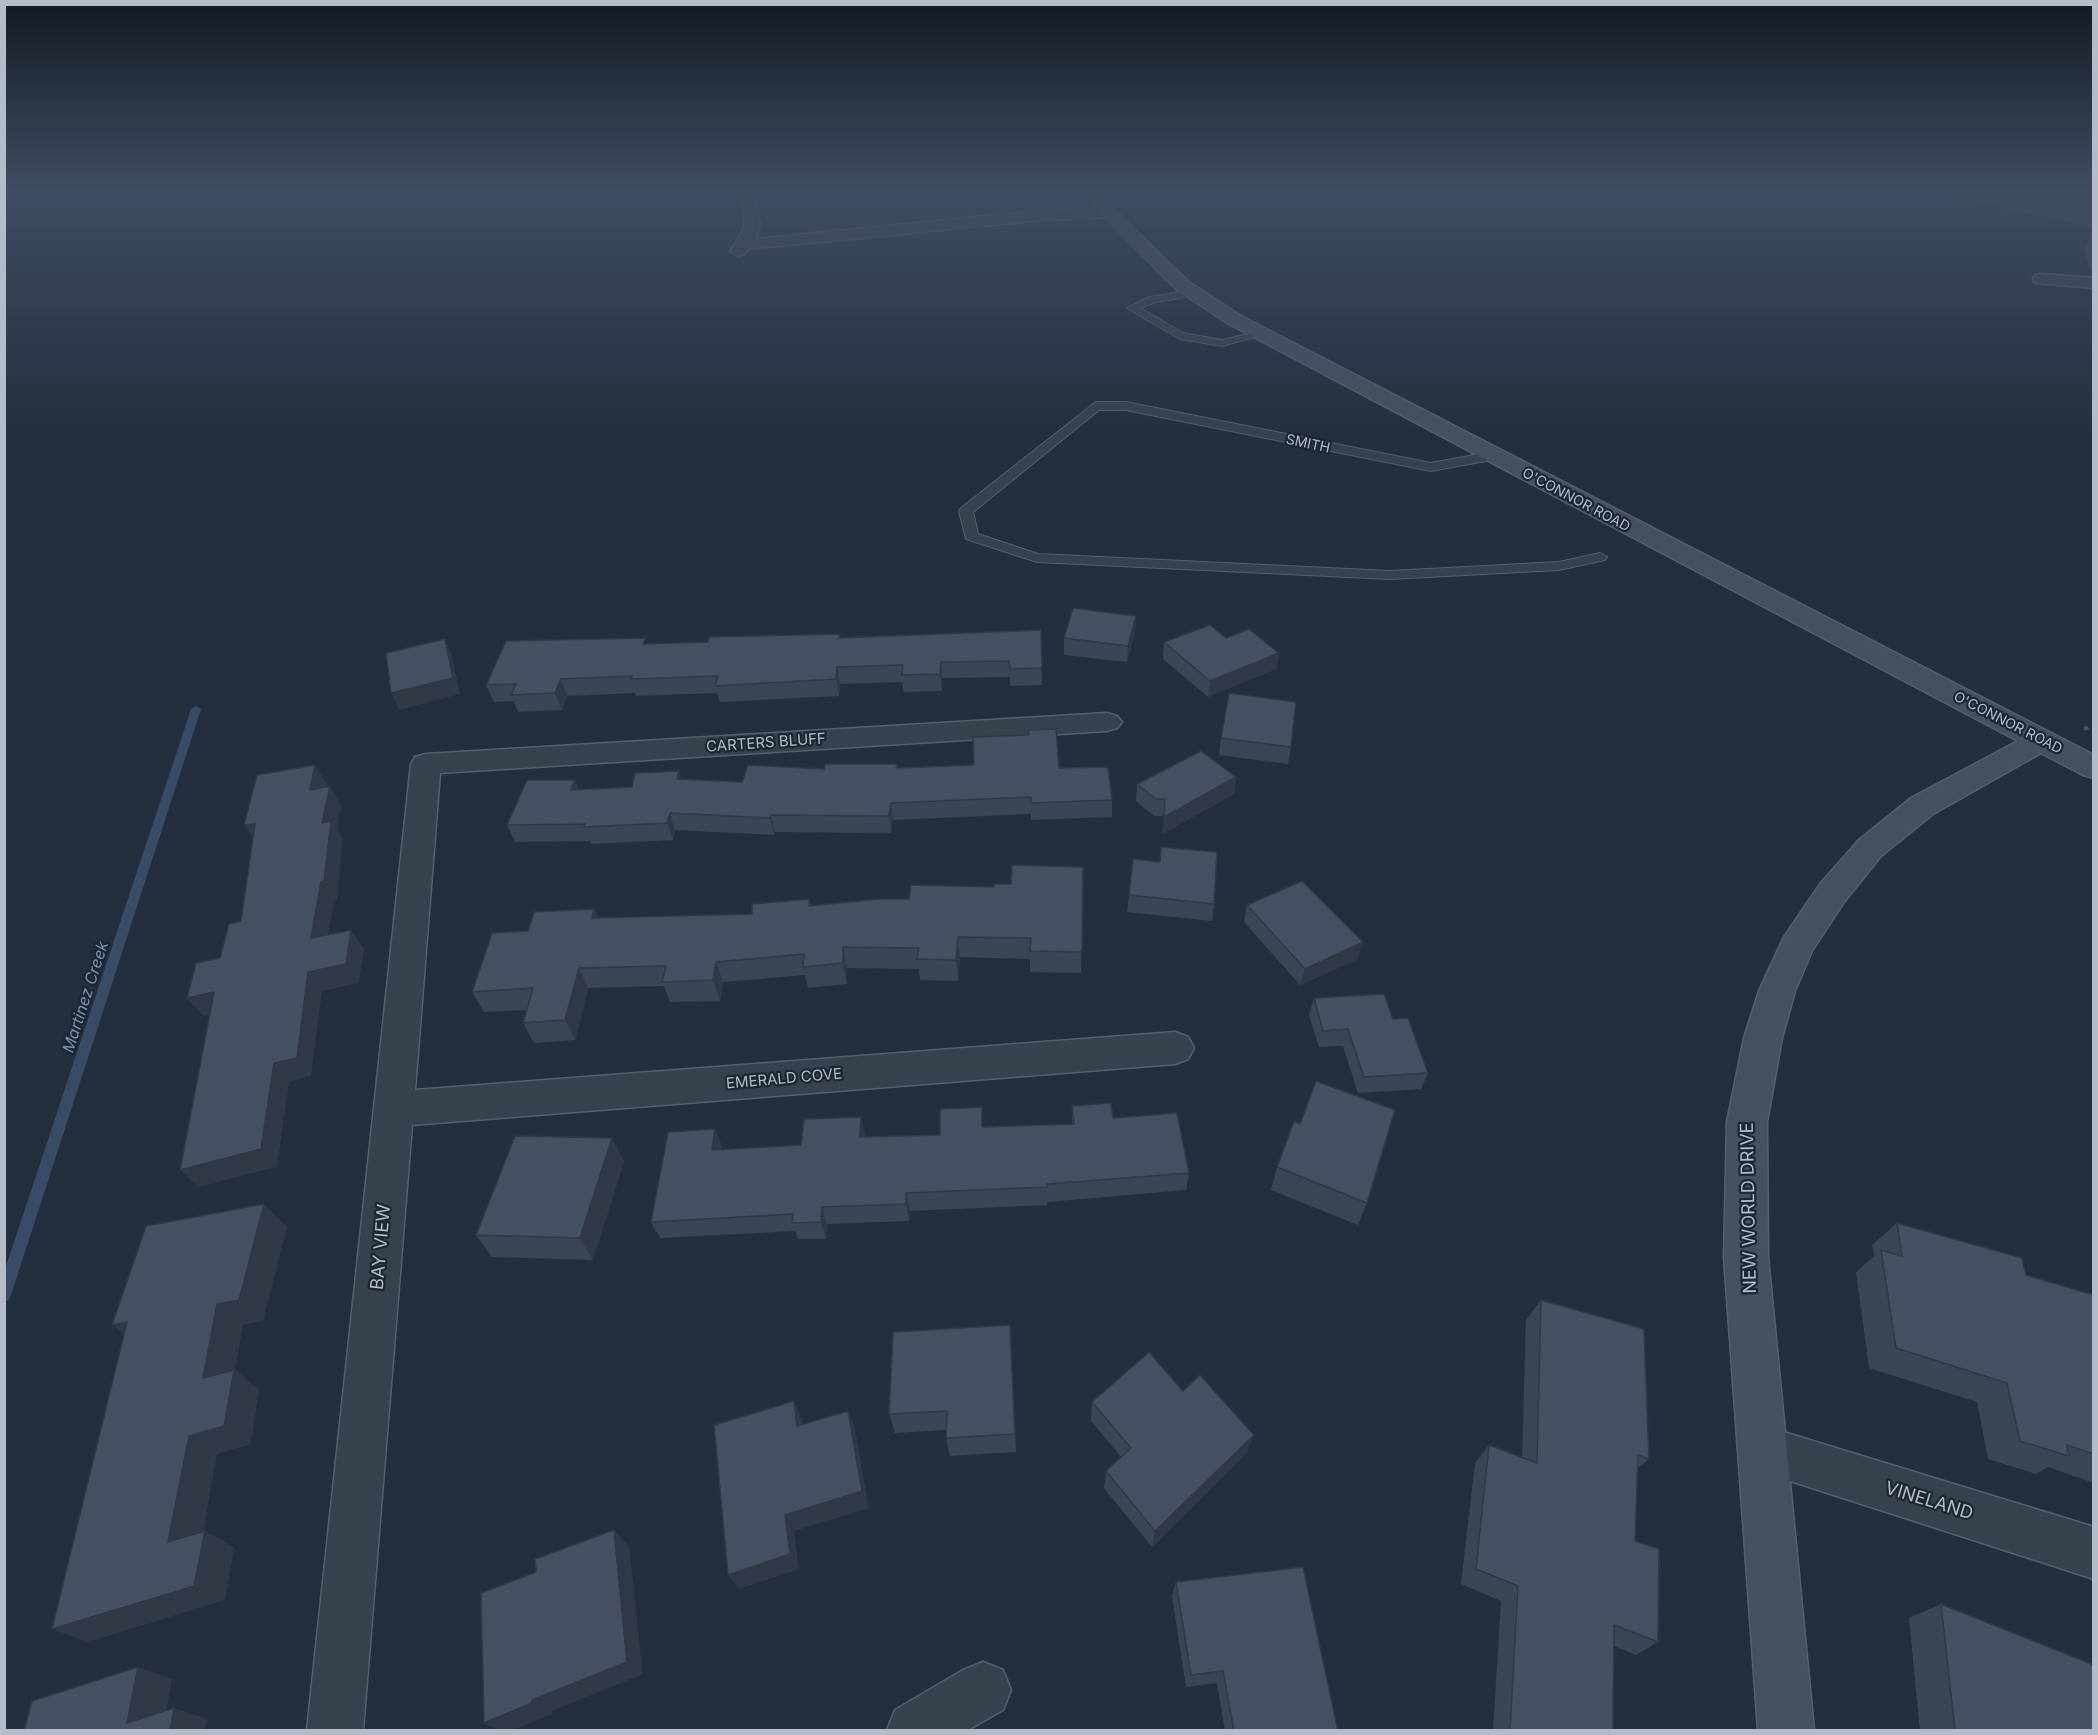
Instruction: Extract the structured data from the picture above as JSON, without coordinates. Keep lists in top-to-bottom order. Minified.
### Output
{"streets":{"main road":["O'CONNOR ROAD","NEW WORLD DRIVE"],"street":["CARTERS BLUFF","EMERALD COVE","BAY VIEW","VINELAND"],"lane":["SMITH"]},"crossings":[["SMITH","O'CONNOR ROAD"],["O'CONNOR ROAD","NEW WORLD DRIVE"],["CARTERS BLUFF","BAY VIEW"],["EMERALD COVE","BAY VIEW"],["NEW WORLD DRIVE","VINELAND"]],"water":["Martinez Creek"]}
